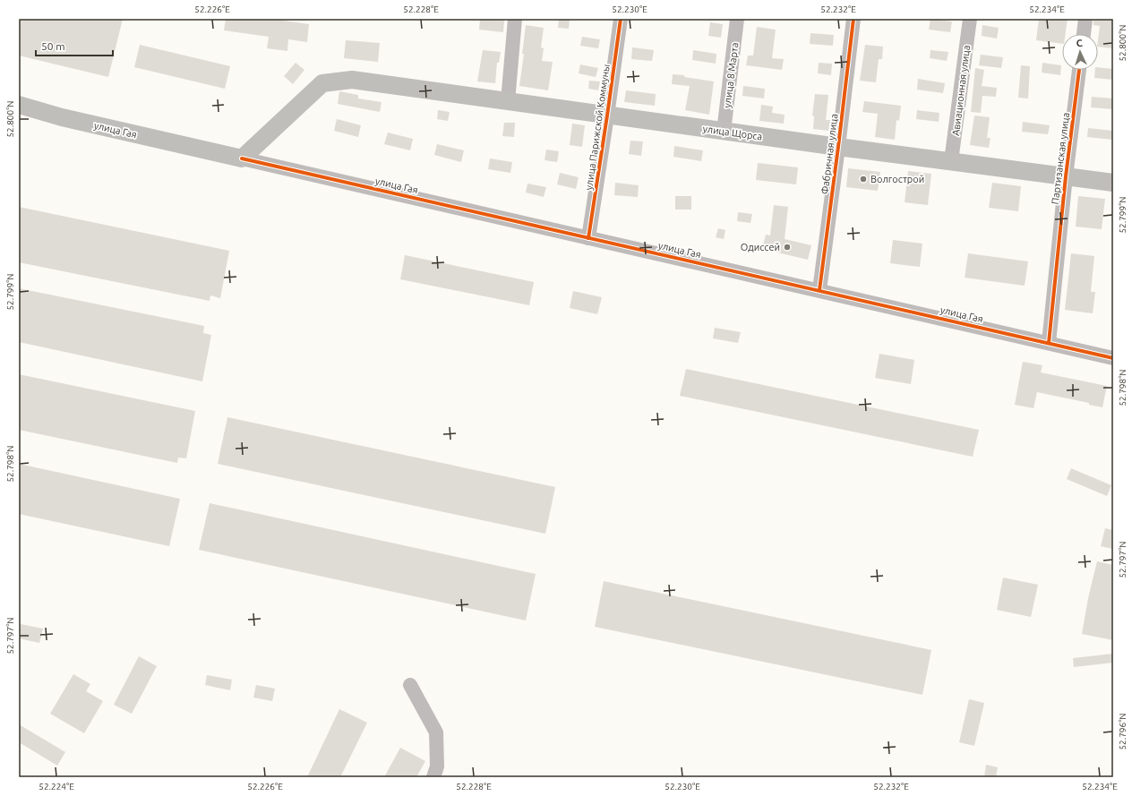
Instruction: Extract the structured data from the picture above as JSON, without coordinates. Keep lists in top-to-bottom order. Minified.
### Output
{"streets":{"main road":["улица Гая","улица Щорса"],"street":["улица 8 Марта","Авиационная улица","улица Парижской Коммуны","Фабричная улица","Партизанская улица"]},"crossings":[["улица 8 Марта","улица Щорса"],["Авиационная улица","улица Щорса"],["улица Парижской Коммуны","улица Гая"],["улица Парижской Коммуны","улица Щорса"],["улица Гая","улица Щорса"],["улица Гая","Фабричная улица"],["улица Гая","Партизанская улица"],["улица Щорса","Фабричная улица"],["улица Щорса","Партизанская улица"]],"places":["Волгострой","Одиссей"],"scale_bar":"50 m","north":"top","coordinates":["52.226°E","52.228°E","52.230°E","52.232°E","52.234°E","52.800°N","52.799°N","52.798°N","52.797°N","52.796°N","52.224°E"]}
